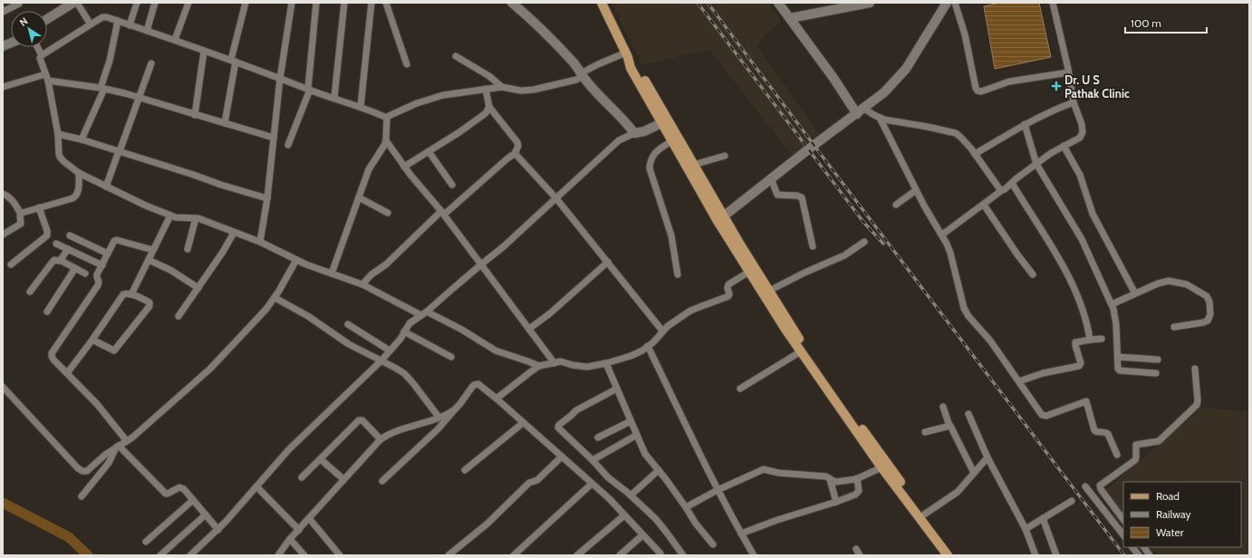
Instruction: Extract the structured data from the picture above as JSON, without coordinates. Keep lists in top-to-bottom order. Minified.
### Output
{"places":{"health":["Dr. U S Pathak Clinic"]},"legend":["Road","Railway","Water"],"scale_bar":"100 m","north":"top left"}
